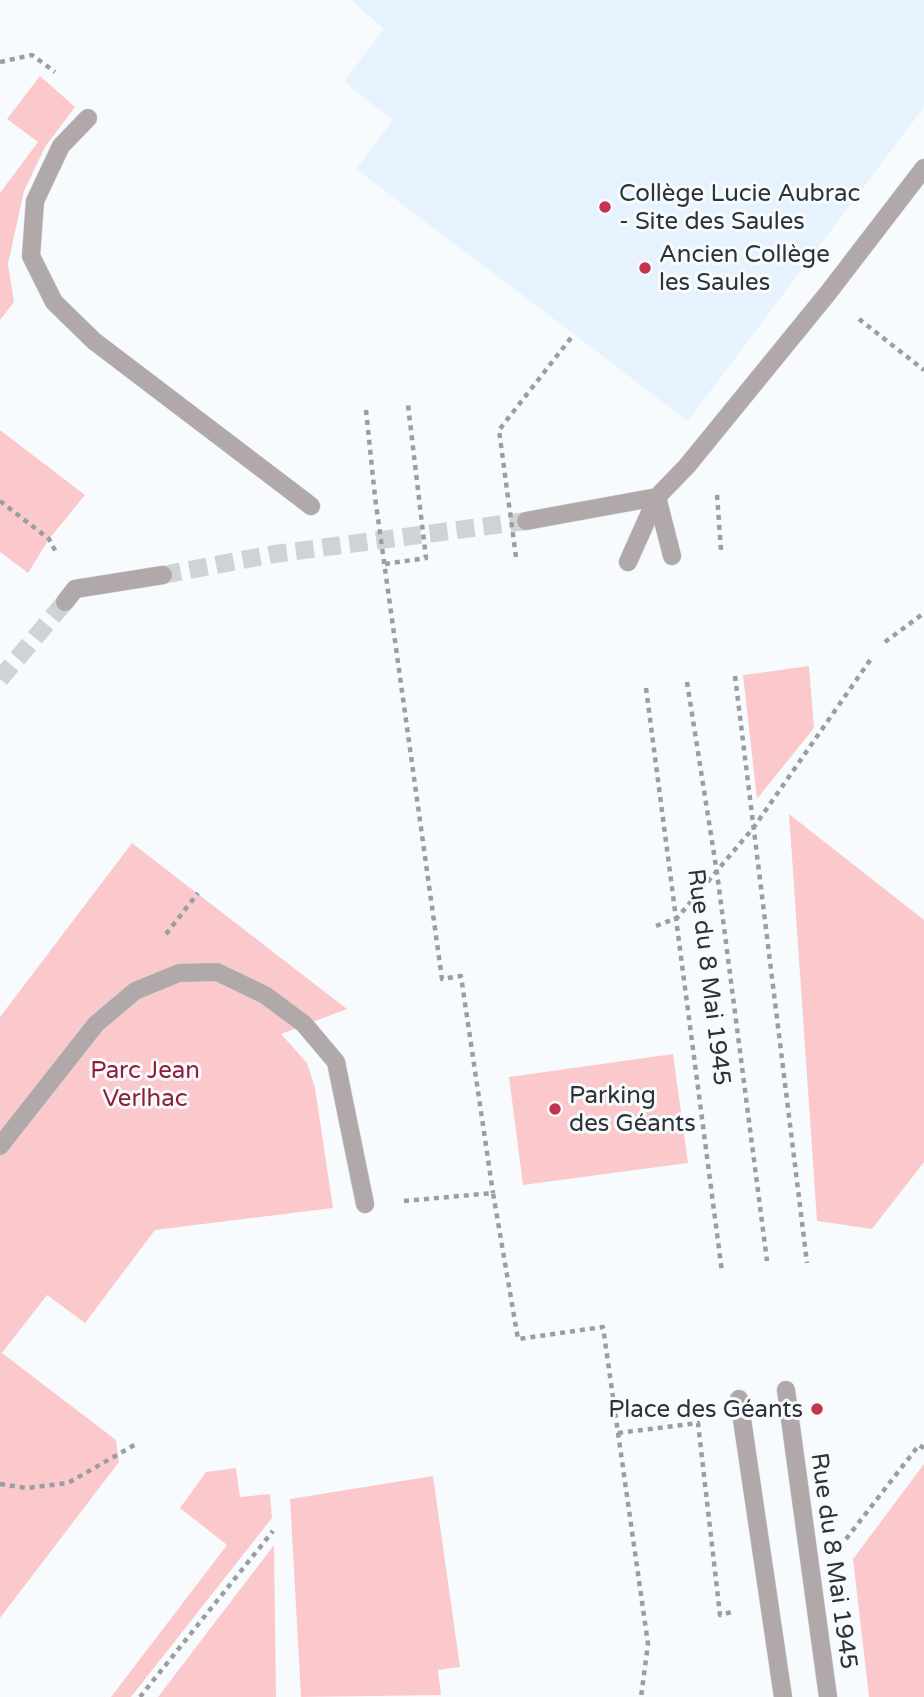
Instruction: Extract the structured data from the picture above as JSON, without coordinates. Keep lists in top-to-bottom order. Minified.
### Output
{"streets":{"street":["Rue du 8 Mai 1945"]},"parks":["Parc Jean Verlhac"],"places":["Collège Lucie Aubrac - Site des Saules","Ancien Collège les Saules","Parking des Géants","Place des Géants"]}
